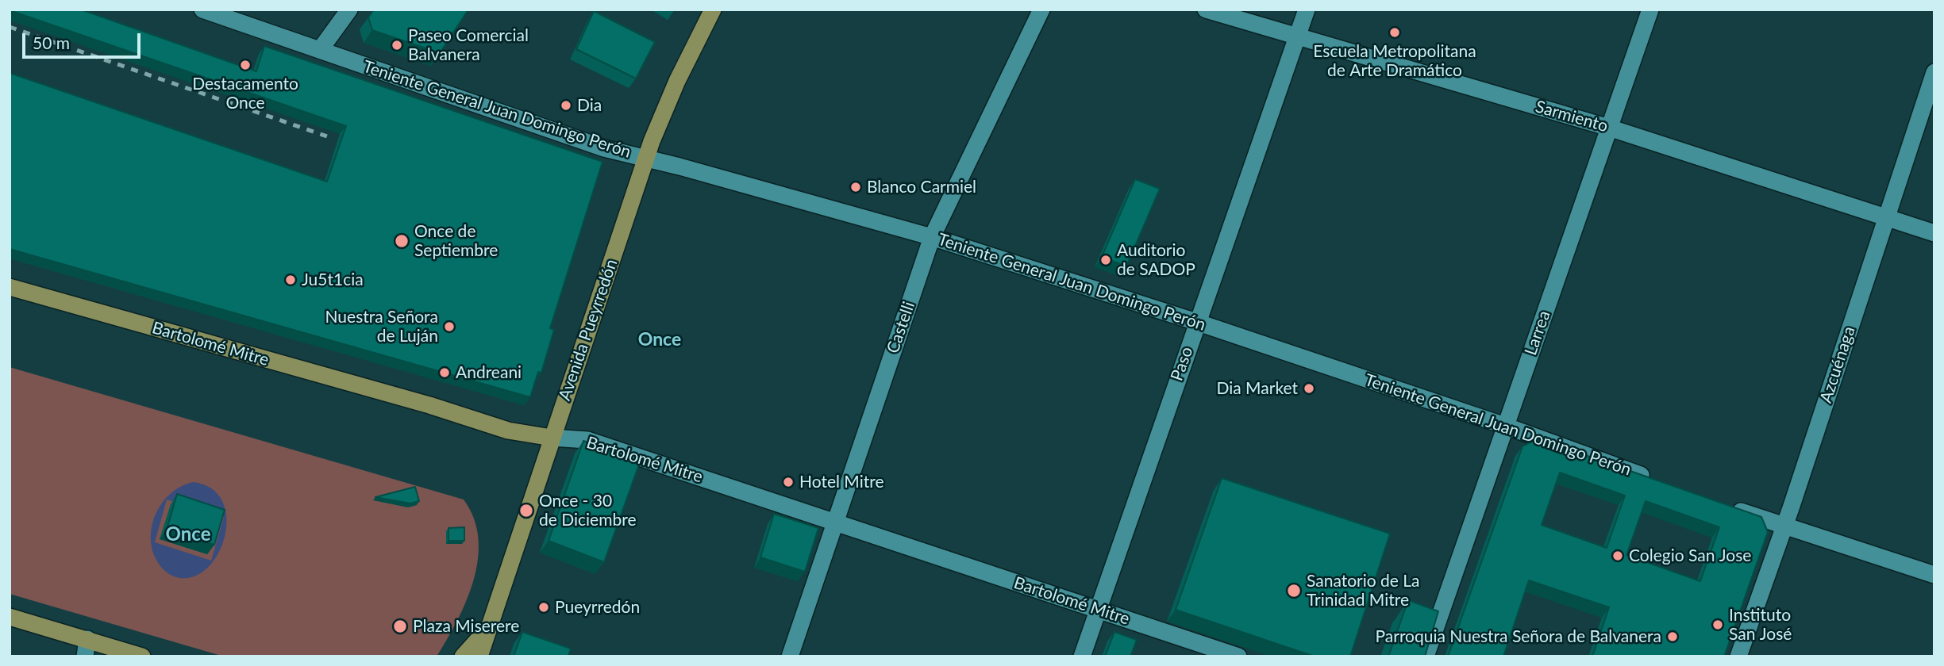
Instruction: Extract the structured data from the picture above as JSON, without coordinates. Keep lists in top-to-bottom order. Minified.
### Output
{"streets":{"main road":["Avenida Pueyrredón","Bartolomé Mitre"],"street":["Teniente General Juan Domingo Perón","Sarmiento","Castelli","Larrea","Paso","Azcuénaga"]},"crossings":[["Teniente General Juan Domingo Perón","Castelli"],["Teniente General Juan Domingo Perón","Avenida Pueyrredón"],["Teniente General Juan Domingo Perón","Larrea"],["Teniente General Juan Domingo Perón","Paso"],["Sarmiento","Larrea"],["Sarmiento","Paso"],["Sarmiento","Azcuénaga"],["Castelli","Bartolomé Mitre"],["Avenida Pueyrredón","Bartolomé Mitre"],["Bartolomé Mitre","Paso"]],"districts":["Once","Once"],"places":["Escuela Metropolitana de Arte Dramático","Paseo Comercial Balvanera","Destacamento Once","Dia","Blanco Carmiel","Once de Septiembre","Auditorio de SADOP","Ju5t1cia","Nuestra Señora de Luján","Andreani","Dia Market","Hotel Mitre","Once - 30 de Diciembre","Colegio San Jose","Sanatorio de La Trinidad Mitre","Pueyrredón","Instituto San José","Plaza Miserere","Parroquia Nuestra Señora de Balvanera"],"scale_bar":"50 m"}
